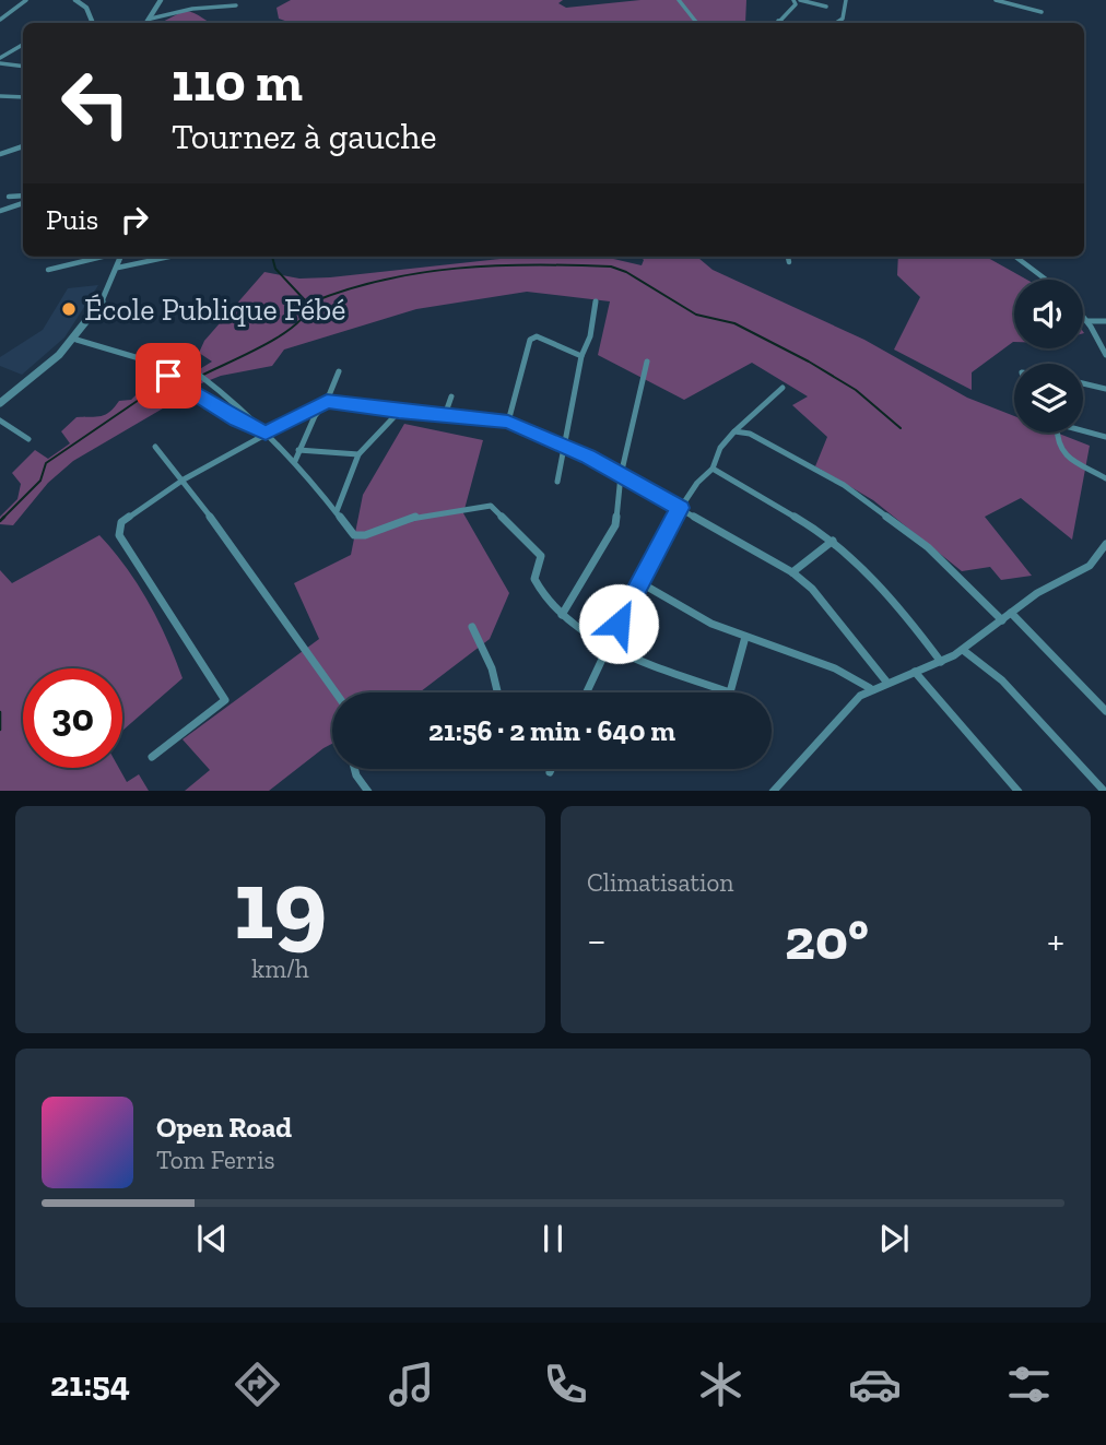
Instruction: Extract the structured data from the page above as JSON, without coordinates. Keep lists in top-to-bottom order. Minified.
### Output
{"places":["École Publique Fébé"],"page":{"turn":["110 m","Tournez à gauche"],"then":"Puis","limit":"30","trip":"21:56 · 2 min · 640 m","tile":[["19","km/h"],"Climatisation"],"heat":["−","20°","+"],"song":["Open Road","Tom Ferris"],"tabs":"21:54"}}
